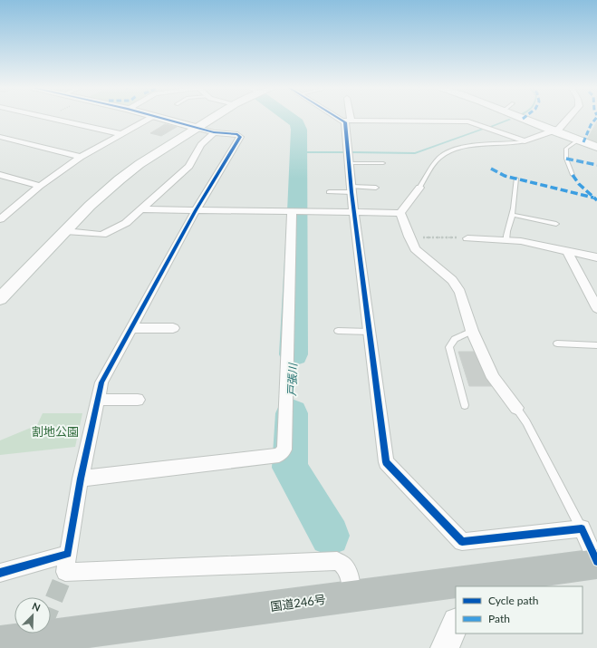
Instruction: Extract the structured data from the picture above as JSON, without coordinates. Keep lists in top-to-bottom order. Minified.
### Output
{"streets":{"highway":["国道246号"]},"water":["戸張川"],"parks":["割地公園"],"legend":["Cycle path","Path"],"north":"top right"}
